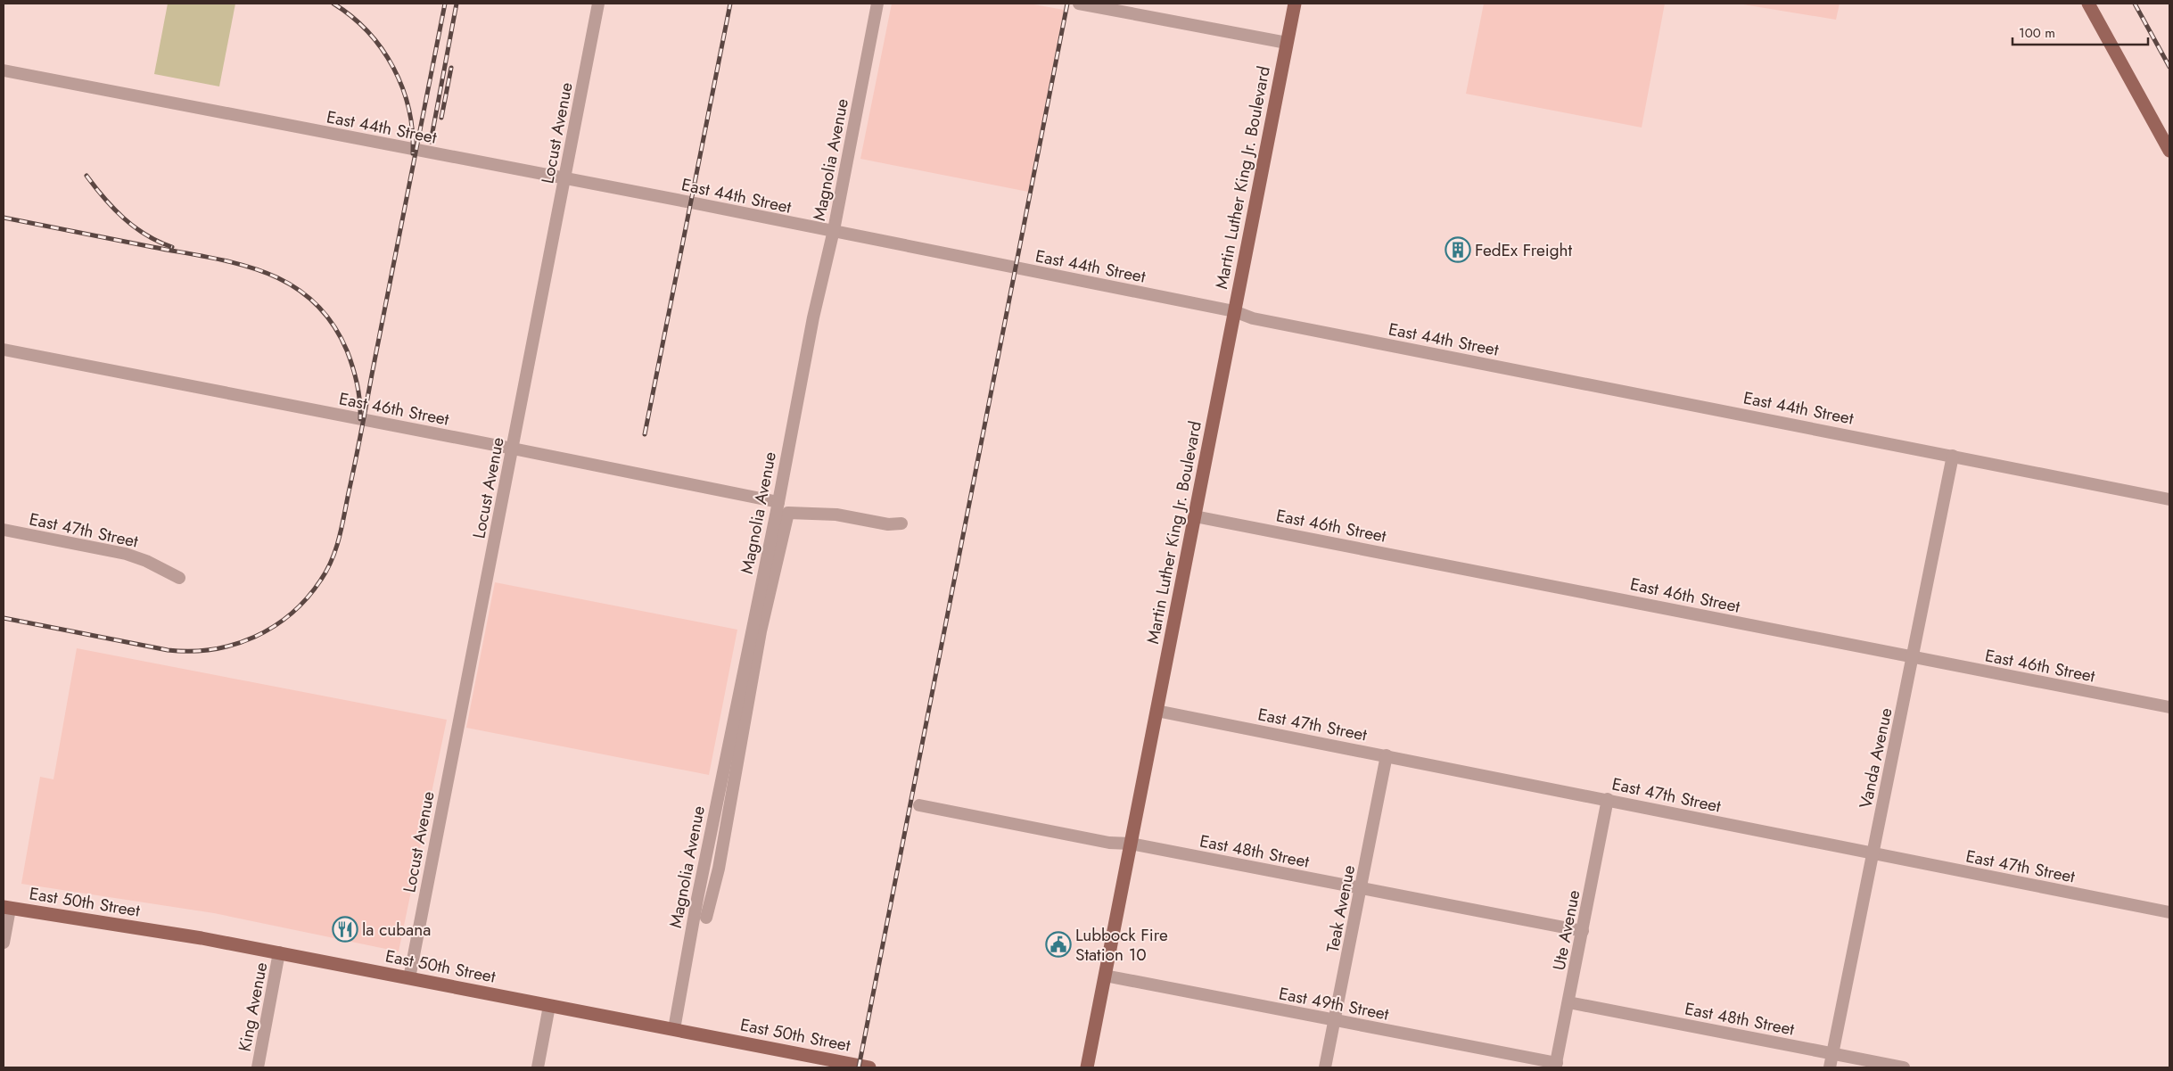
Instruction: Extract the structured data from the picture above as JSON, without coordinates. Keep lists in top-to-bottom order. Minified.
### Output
{"streets":{"main road":["Martin Luther King Jr. Boulevard","East 50th Street"],"street":["East 44th Street","Locust Avenue","Magnolia Avenue","East 46th Street","East 47th Street","Vanda Avenue","East 48th Street","Teak Avenue","Ute Avenue","East 49th Street","King Avenue"]},"crossings":[["East 44th Street","Locust Avenue"],["East 44th Street","Magnolia Avenue"],["East 44th Street","Martin Luther King Jr. Boulevard"],["East 44th Street","Vanda Avenue"],["Locust Avenue","East 46th Street"],["Locust Avenue","East 50th Street"],["Magnolia Avenue","East 46th Street"],["Magnolia Avenue","East 50th Street"],["Martin Luther King Jr. Boulevard","East 46th Street"],["Martin Luther King Jr. Boulevard","East 47th Street"],["Martin Luther King Jr. Boulevard","East 48th Street"],["Martin Luther King Jr. Boulevard","East 49th Street"],["East 46th Street","Vanda Avenue"],["East 47th Street","Vanda Avenue"],["East 47th Street","Teak Avenue"],["East 47th Street","Ute Avenue"],["Vanda Avenue","East 48th Street"],["East 48th Street","Teak Avenue"],["East 48th Street","Ute Avenue"],["East 50th Street","King Avenue"],["Teak Avenue","East 49th Street"],["Ute Avenue","East 49th Street"]],"places":{"building":["FedEx Freight"],"restaurant":["la cubana"],"public building":["Lubbock Fire Station 10"]},"scale_bar":"100 m"}
